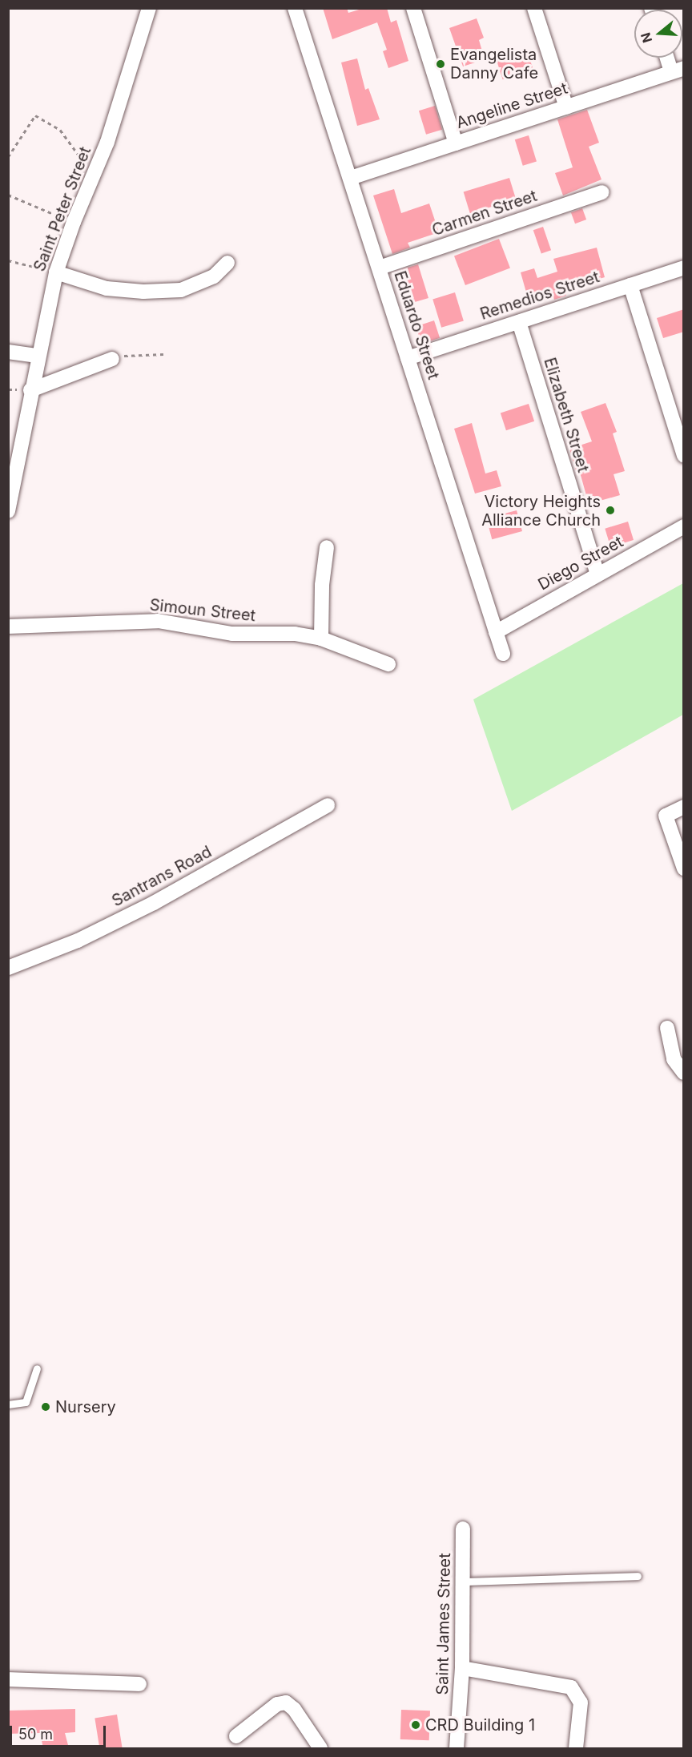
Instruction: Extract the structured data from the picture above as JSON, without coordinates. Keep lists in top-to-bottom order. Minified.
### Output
{"streets":{"street":["Angeline Street","Saint Peter Street","Carmen Street","Remedios Street","Eduardo Street","Elizabeth Street","Diego Street","Simoun Street","Santrans Road","Saint James Street"]},"crossings":[["Angeline Street","Eduardo Street"],["Carmen Street","Eduardo Street"],["Remedios Street","Eduardo Street"],["Remedios Street","Elizabeth Street"],["Eduardo Street","Diego Street"],["Elizabeth Street","Diego Street"]],"places":["Evangelista Danny Cafe","Victory Heights Alliance Church","Nursery","CRD Building 1"],"scale_bar":"50 m","north":"left"}
